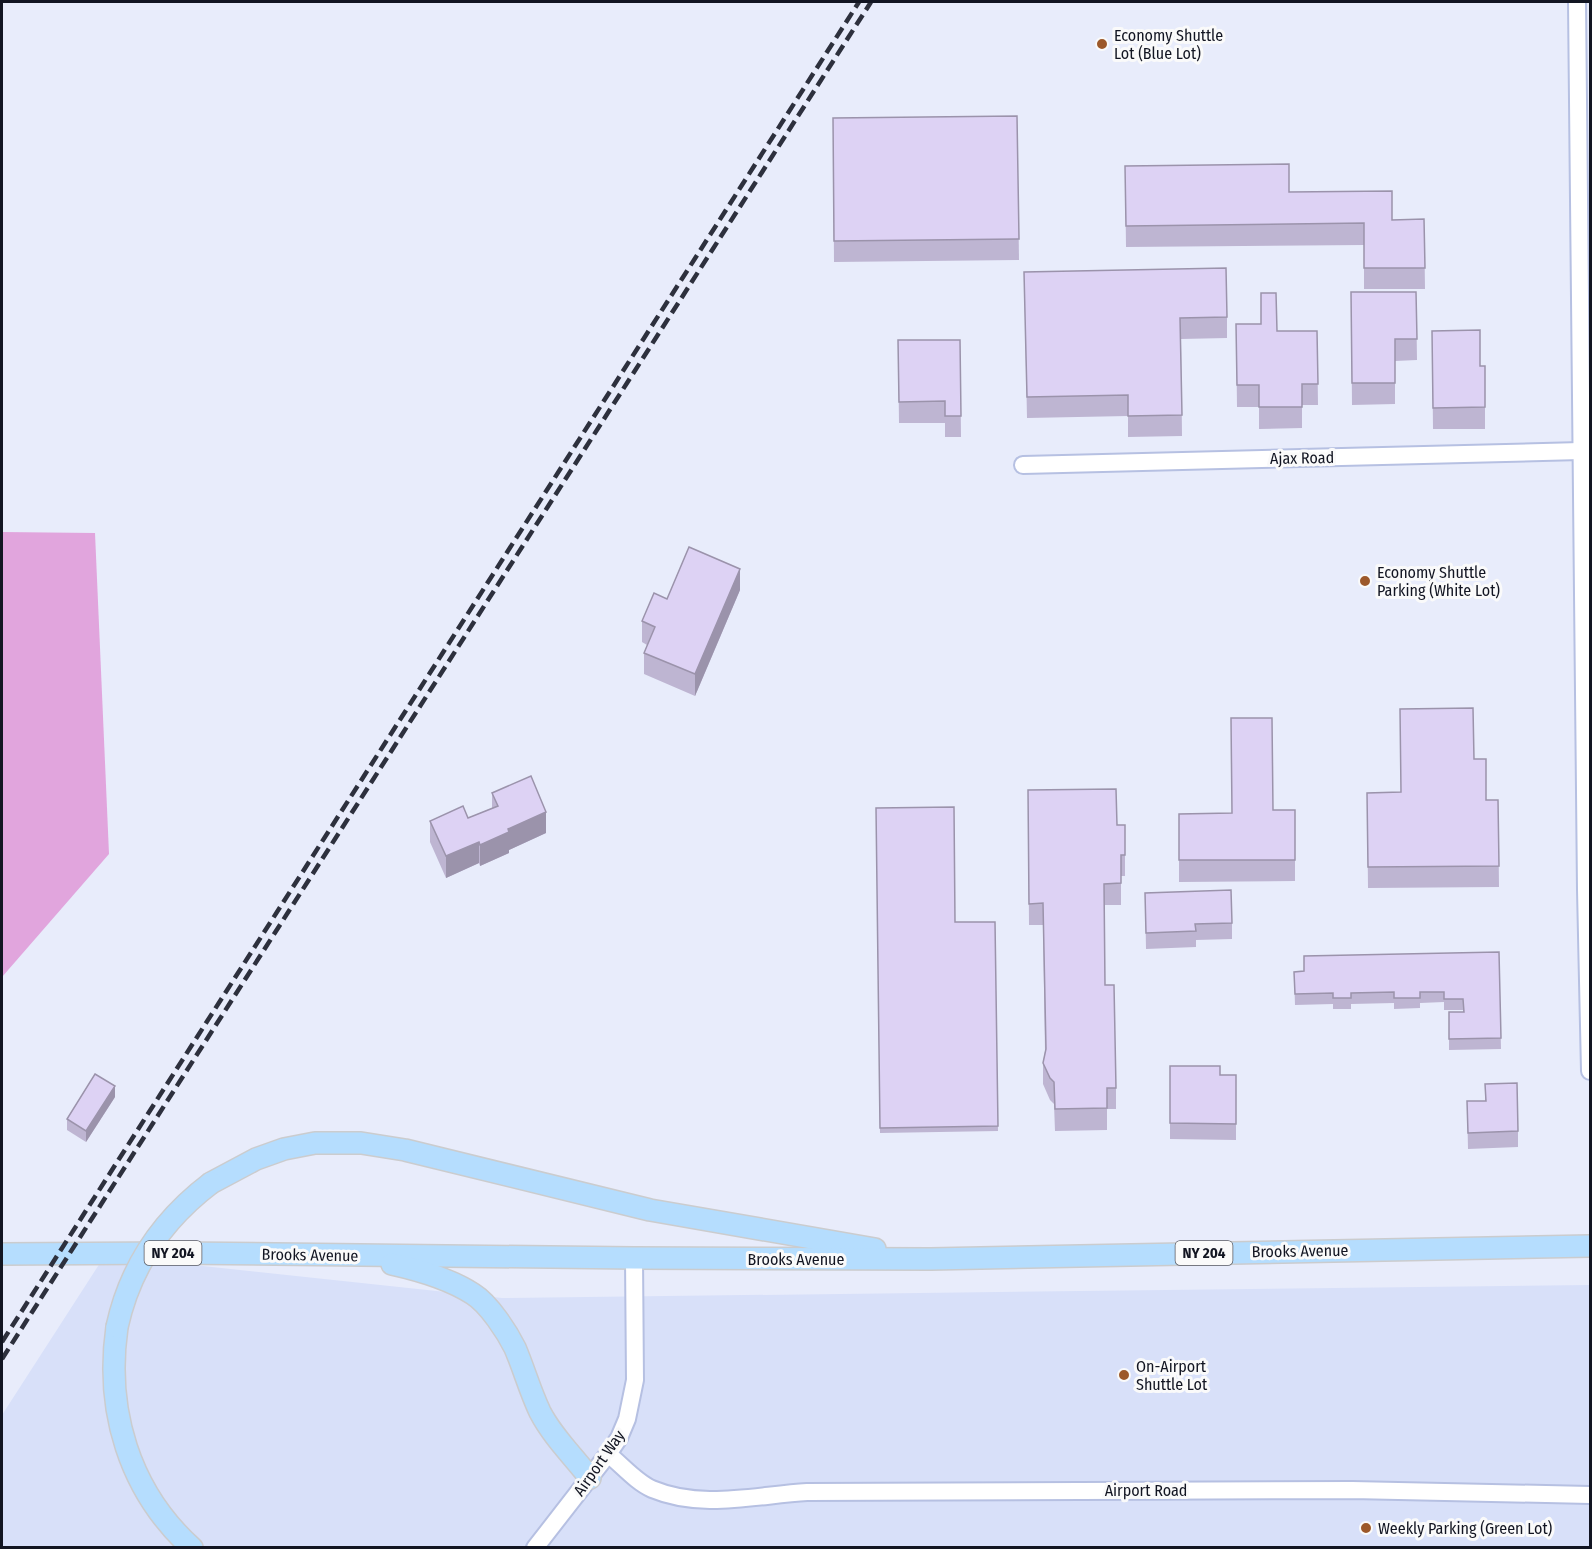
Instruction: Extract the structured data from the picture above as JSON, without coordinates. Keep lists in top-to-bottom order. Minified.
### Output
{"streets":{"main road":["Brooks Avenue","NY 204"],"street":["Ajax Road","Airport Way","Airport Road"]},"crossings":[["Brooks Avenue","Airport Way"],["Airport Way","Airport Road"]],"places":["Economy Shuttle Lot (Blue Lot)","Economy Shuttle Parking (White Lot)","On-Airport Shuttle Lot","Weekly Parking (Green Lot)"]}
